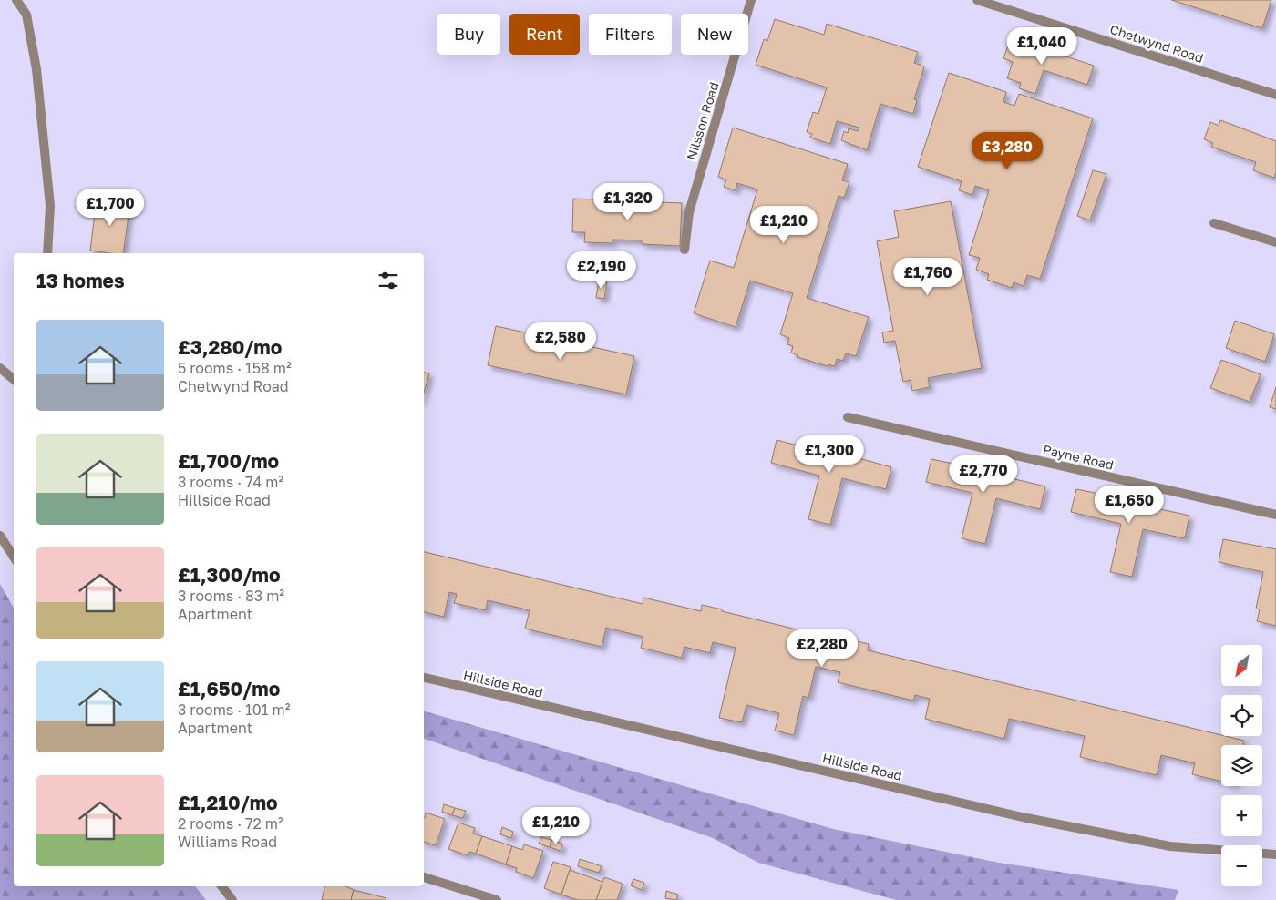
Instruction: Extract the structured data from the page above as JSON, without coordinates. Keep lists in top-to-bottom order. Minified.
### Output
{"streets":{"street":["Chetwynd Road","Nilsson Road","Payne Road","Hillside Road"]},"north":"bottom left","page":{"chip":["Buy","Rent","Filters","New"],"price":["£1,040","£3,280","£1,320","£1,700","£1,210","£2,190","£1,760","£2,580","£1,300","£2,770","£1,650","£2,280","£1,210"],"heading":"13 homes","list":[{"name":"£3,280/mo","note":"5 rooms · 158 m² · Chetwynd Road"},{"name":"£1,700/mo","note":"3 rooms · 74 m² · Hillside Road"},{"name":"£1,300/mo","note":"3 rooms · 83 m² · Apartment"},{"name":"£1,650/mo","note":"3 rooms · 101 m² · Apartment"},{"name":"£1,210/mo","note":"2 rooms · 72 m² · Williams Road"}],"map_buttons":["+","−"]}}
